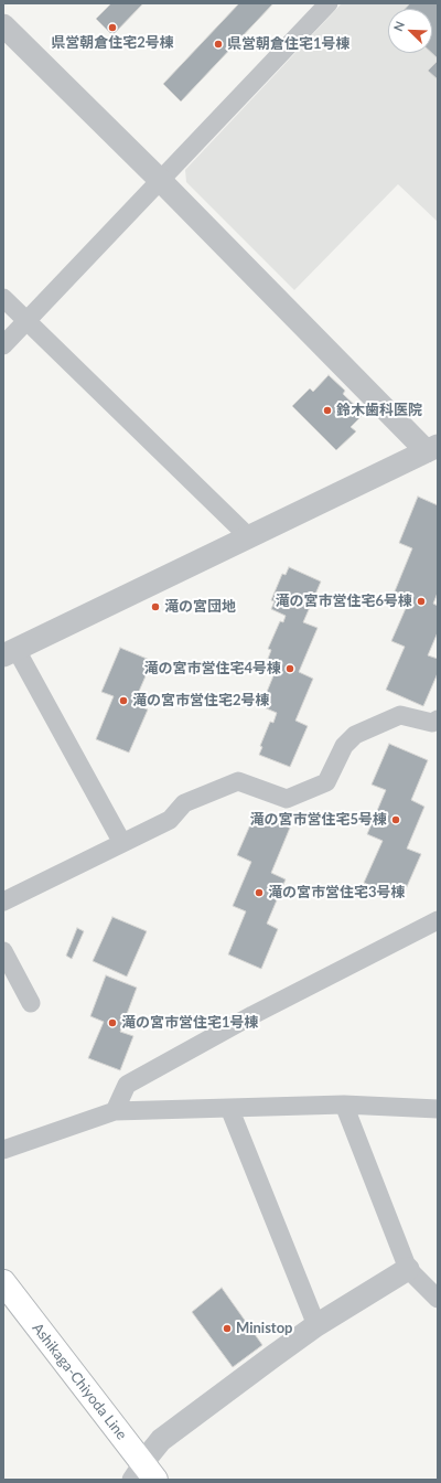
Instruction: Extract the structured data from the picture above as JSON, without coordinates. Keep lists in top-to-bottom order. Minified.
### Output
{"streets":{"main road":["Ashikaga-Chiyoda Line"]},"places":["県営朝倉住宅2号棟","県営朝倉住宅1号棟","鈴木歯科医院","滝の宮市営住宅6号棟","滝の宮団地","滝の宮市営住宅4号棟","滝の宮市営住宅2号棟","滝の宮市営住宅5号棟","滝の宮市営住宅3号棟","滝の宮市営住宅1号棟","Ministop"],"north":"top left"}
